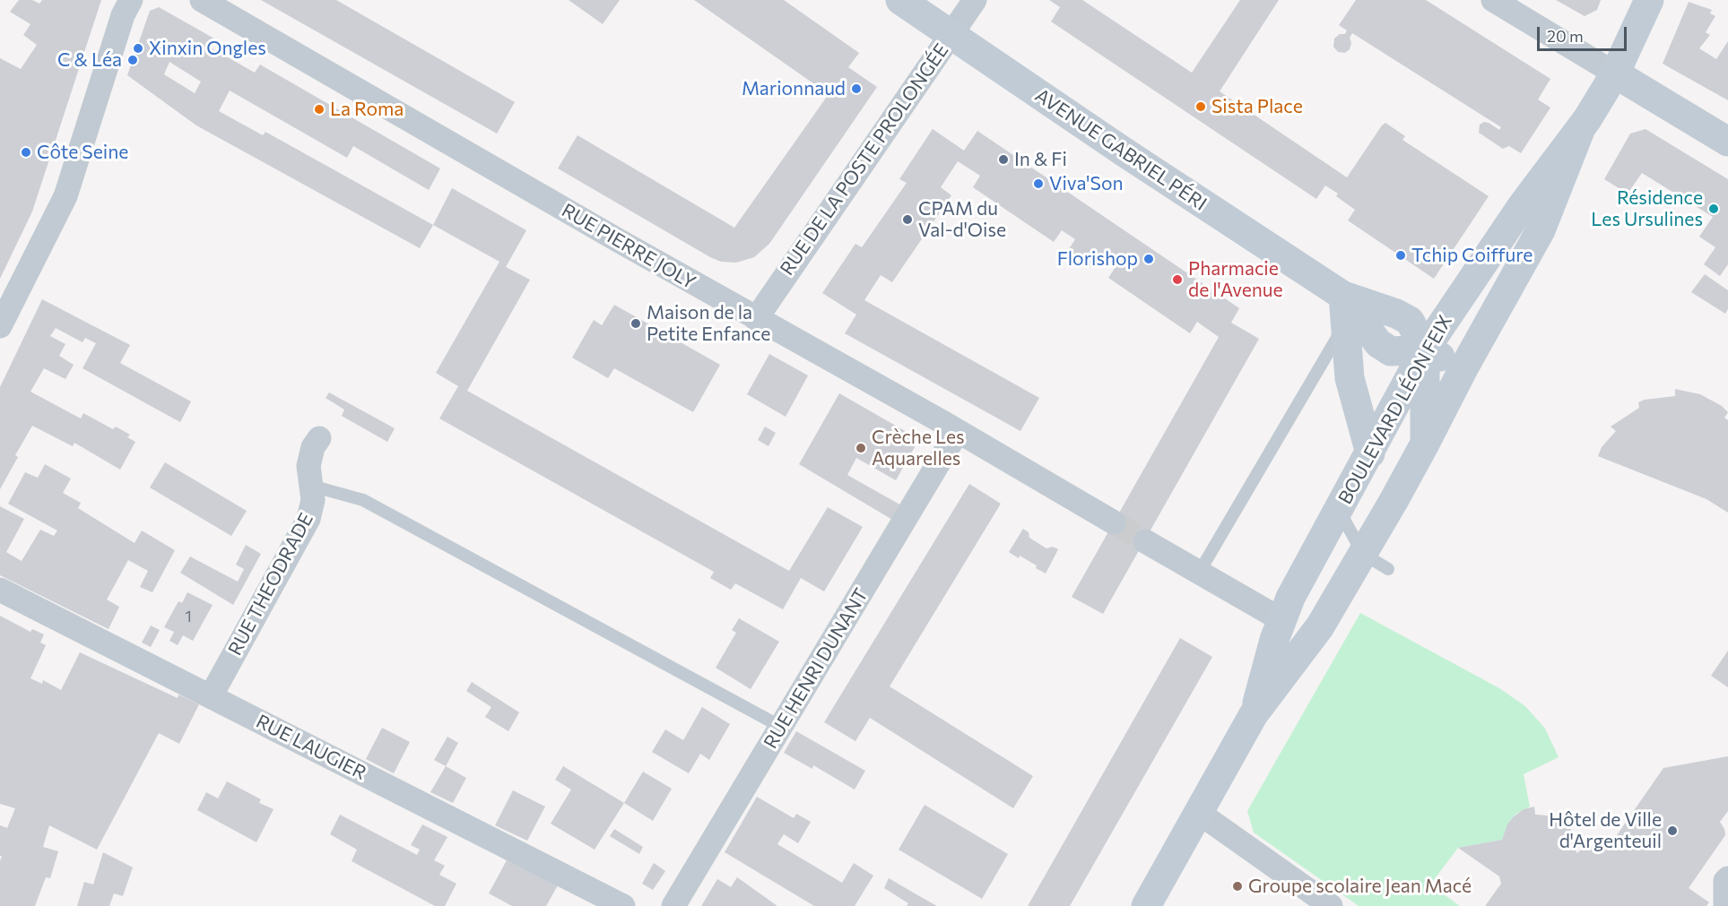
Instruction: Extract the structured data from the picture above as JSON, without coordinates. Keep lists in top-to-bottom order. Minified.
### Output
{"streets":{"main road":["AVENUE GABRIEL PÉRI","BOULEVARD LÉON FEIX"],"street":["RUE DE LA POSTE PROLONGÉE","RUE PIERRE JOLY","RUE THEODRADE","RUE HENRI DUNANT","RUE LAUGIER"]},"crossings":[["AVENUE GABRIEL PÉRI","RUE DE LA POSTE PROLONGÉE"],["AVENUE GABRIEL PÉRI","BOULEVARD LÉON FEIX"],["RUE DE LA POSTE PROLONGÉE","RUE PIERRE JOLY"],["RUE PIERRE JOLY","RUE HENRI DUNANT"],["RUE THEODRADE","RUE LAUGIER"]],"places":["Xinxin Ongles","C & Léa","Marionnaud","Sista Place","La Roma","Côte Seine","In & Fi","Viva'Son","Résidence Les Ursulines","CPAM du Val-d'Oise","Tchip Coiffure","Florishop","Pharmacie de l'Avenue","Maison de la Petite Enfance","Crèche Les Aquarelles","Hôtel de Ville d'Argenteuil","Groupe scolaire Jean Macé"],"house_numbers":["1"],"scale_bar":"20 m"}
